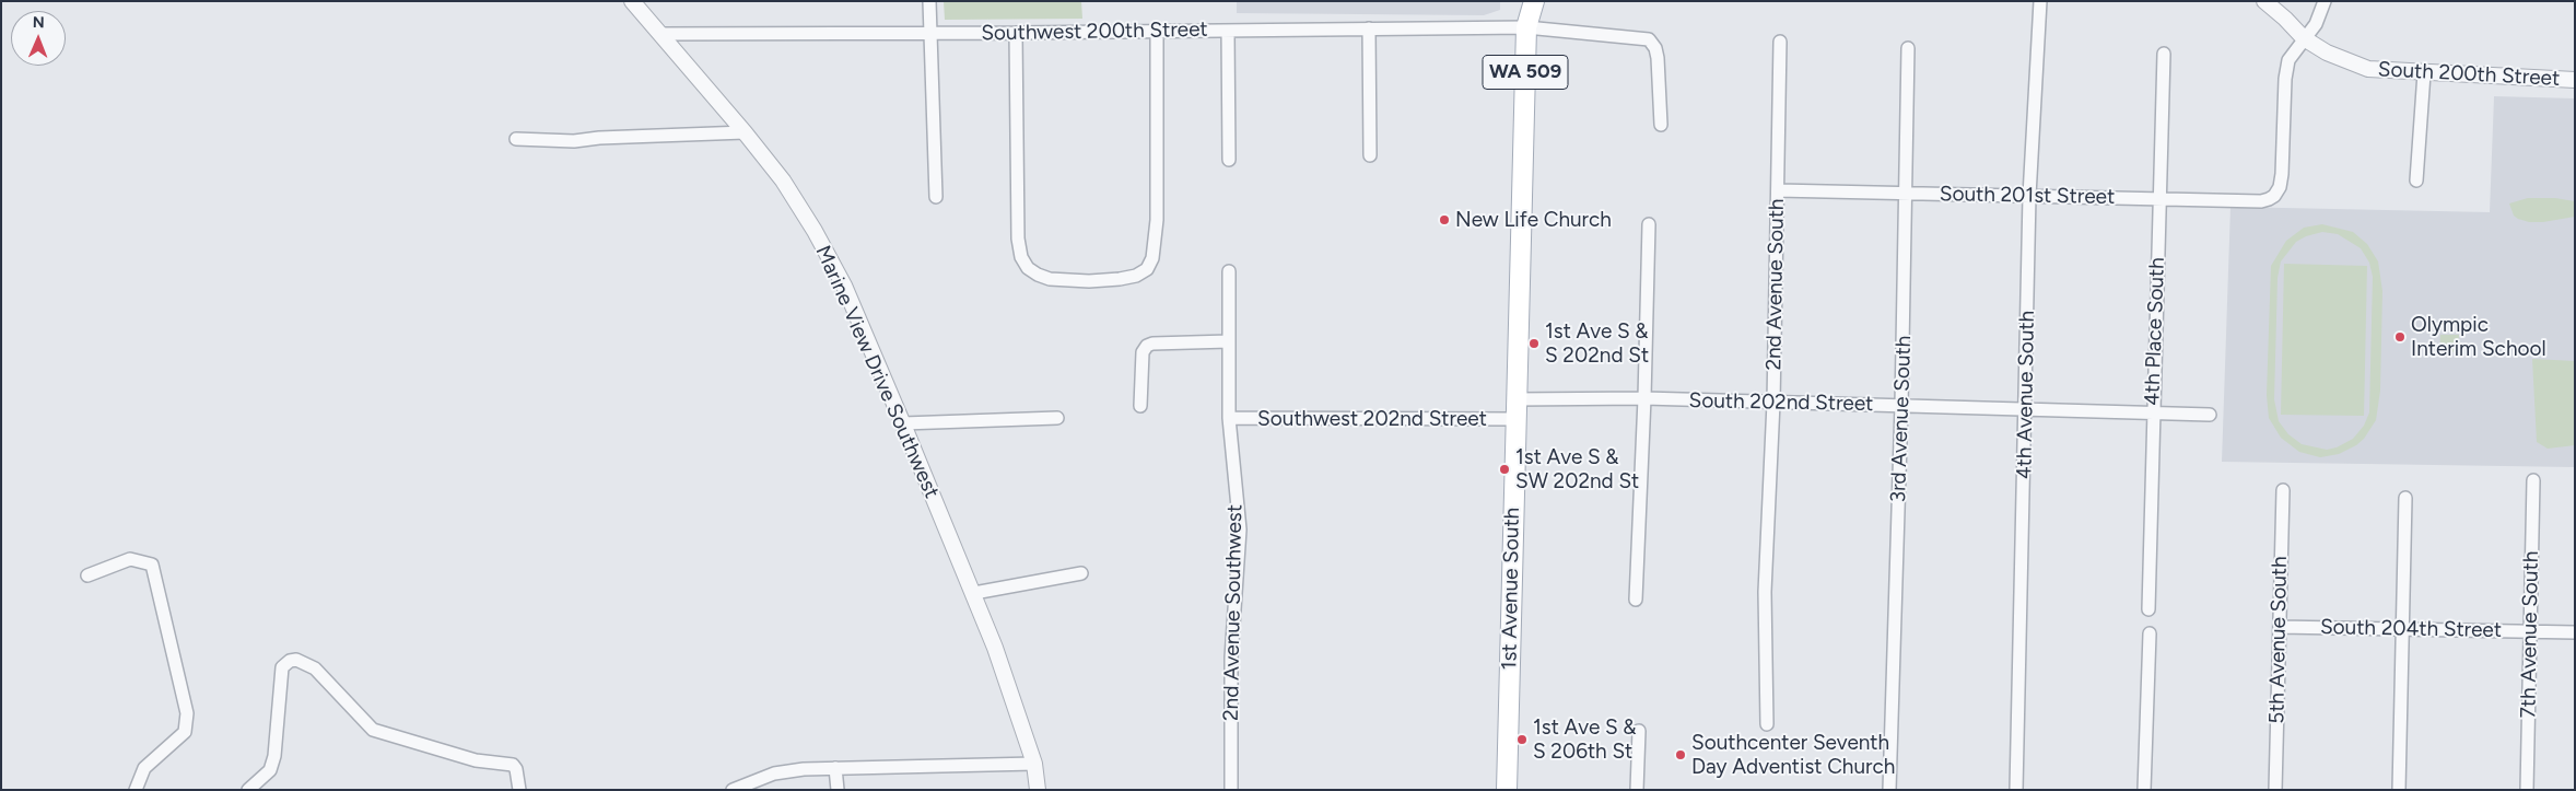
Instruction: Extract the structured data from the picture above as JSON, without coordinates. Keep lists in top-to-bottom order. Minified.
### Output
{"streets":{"main road":["WA 509","1st Avenue South"],"street":["Southwest 200th Street","South 200th Street","South 201st Street","2nd Avenue South","4th Place South","Marine View Drive Southwest","4th Avenue South","South 202nd Street","Southwest 202nd Street","3rd Avenue South","2nd Avenue Southwest","South 204th Street","7th Avenue South","5th Avenue South"]},"crossings":[["Southwest 200th Street","Marine View Drive Southwest"],["Southwest 200th Street","1st Avenue South"],["South 200th Street","South 201st Street"],["South 201st Street","2nd Avenue South"],["South 201st Street","4th Place South"],["South 201st Street","4th Avenue South"],["South 201st Street","3rd Avenue South"],["2nd Avenue South","South 202nd Street"],["4th Place South","South 202nd Street"],["4th Avenue South","South 202nd Street"],["South 202nd Street","3rd Avenue South"],["South 202nd Street","1st Avenue South"],["Southwest 202nd Street","1st Avenue South"],["Southwest 202nd Street","2nd Avenue Southwest"],["South 204th Street","7th Avenue South"],["South 204th Street","5th Avenue South"]],"places":["New Life Church","Olympic Interim School","1st Ave S & S 202nd St","1st Ave S & SW 202nd St","1st Ave S & S 206th St","Southcenter Seventh Day Adventist Church"],"north":"top"}
